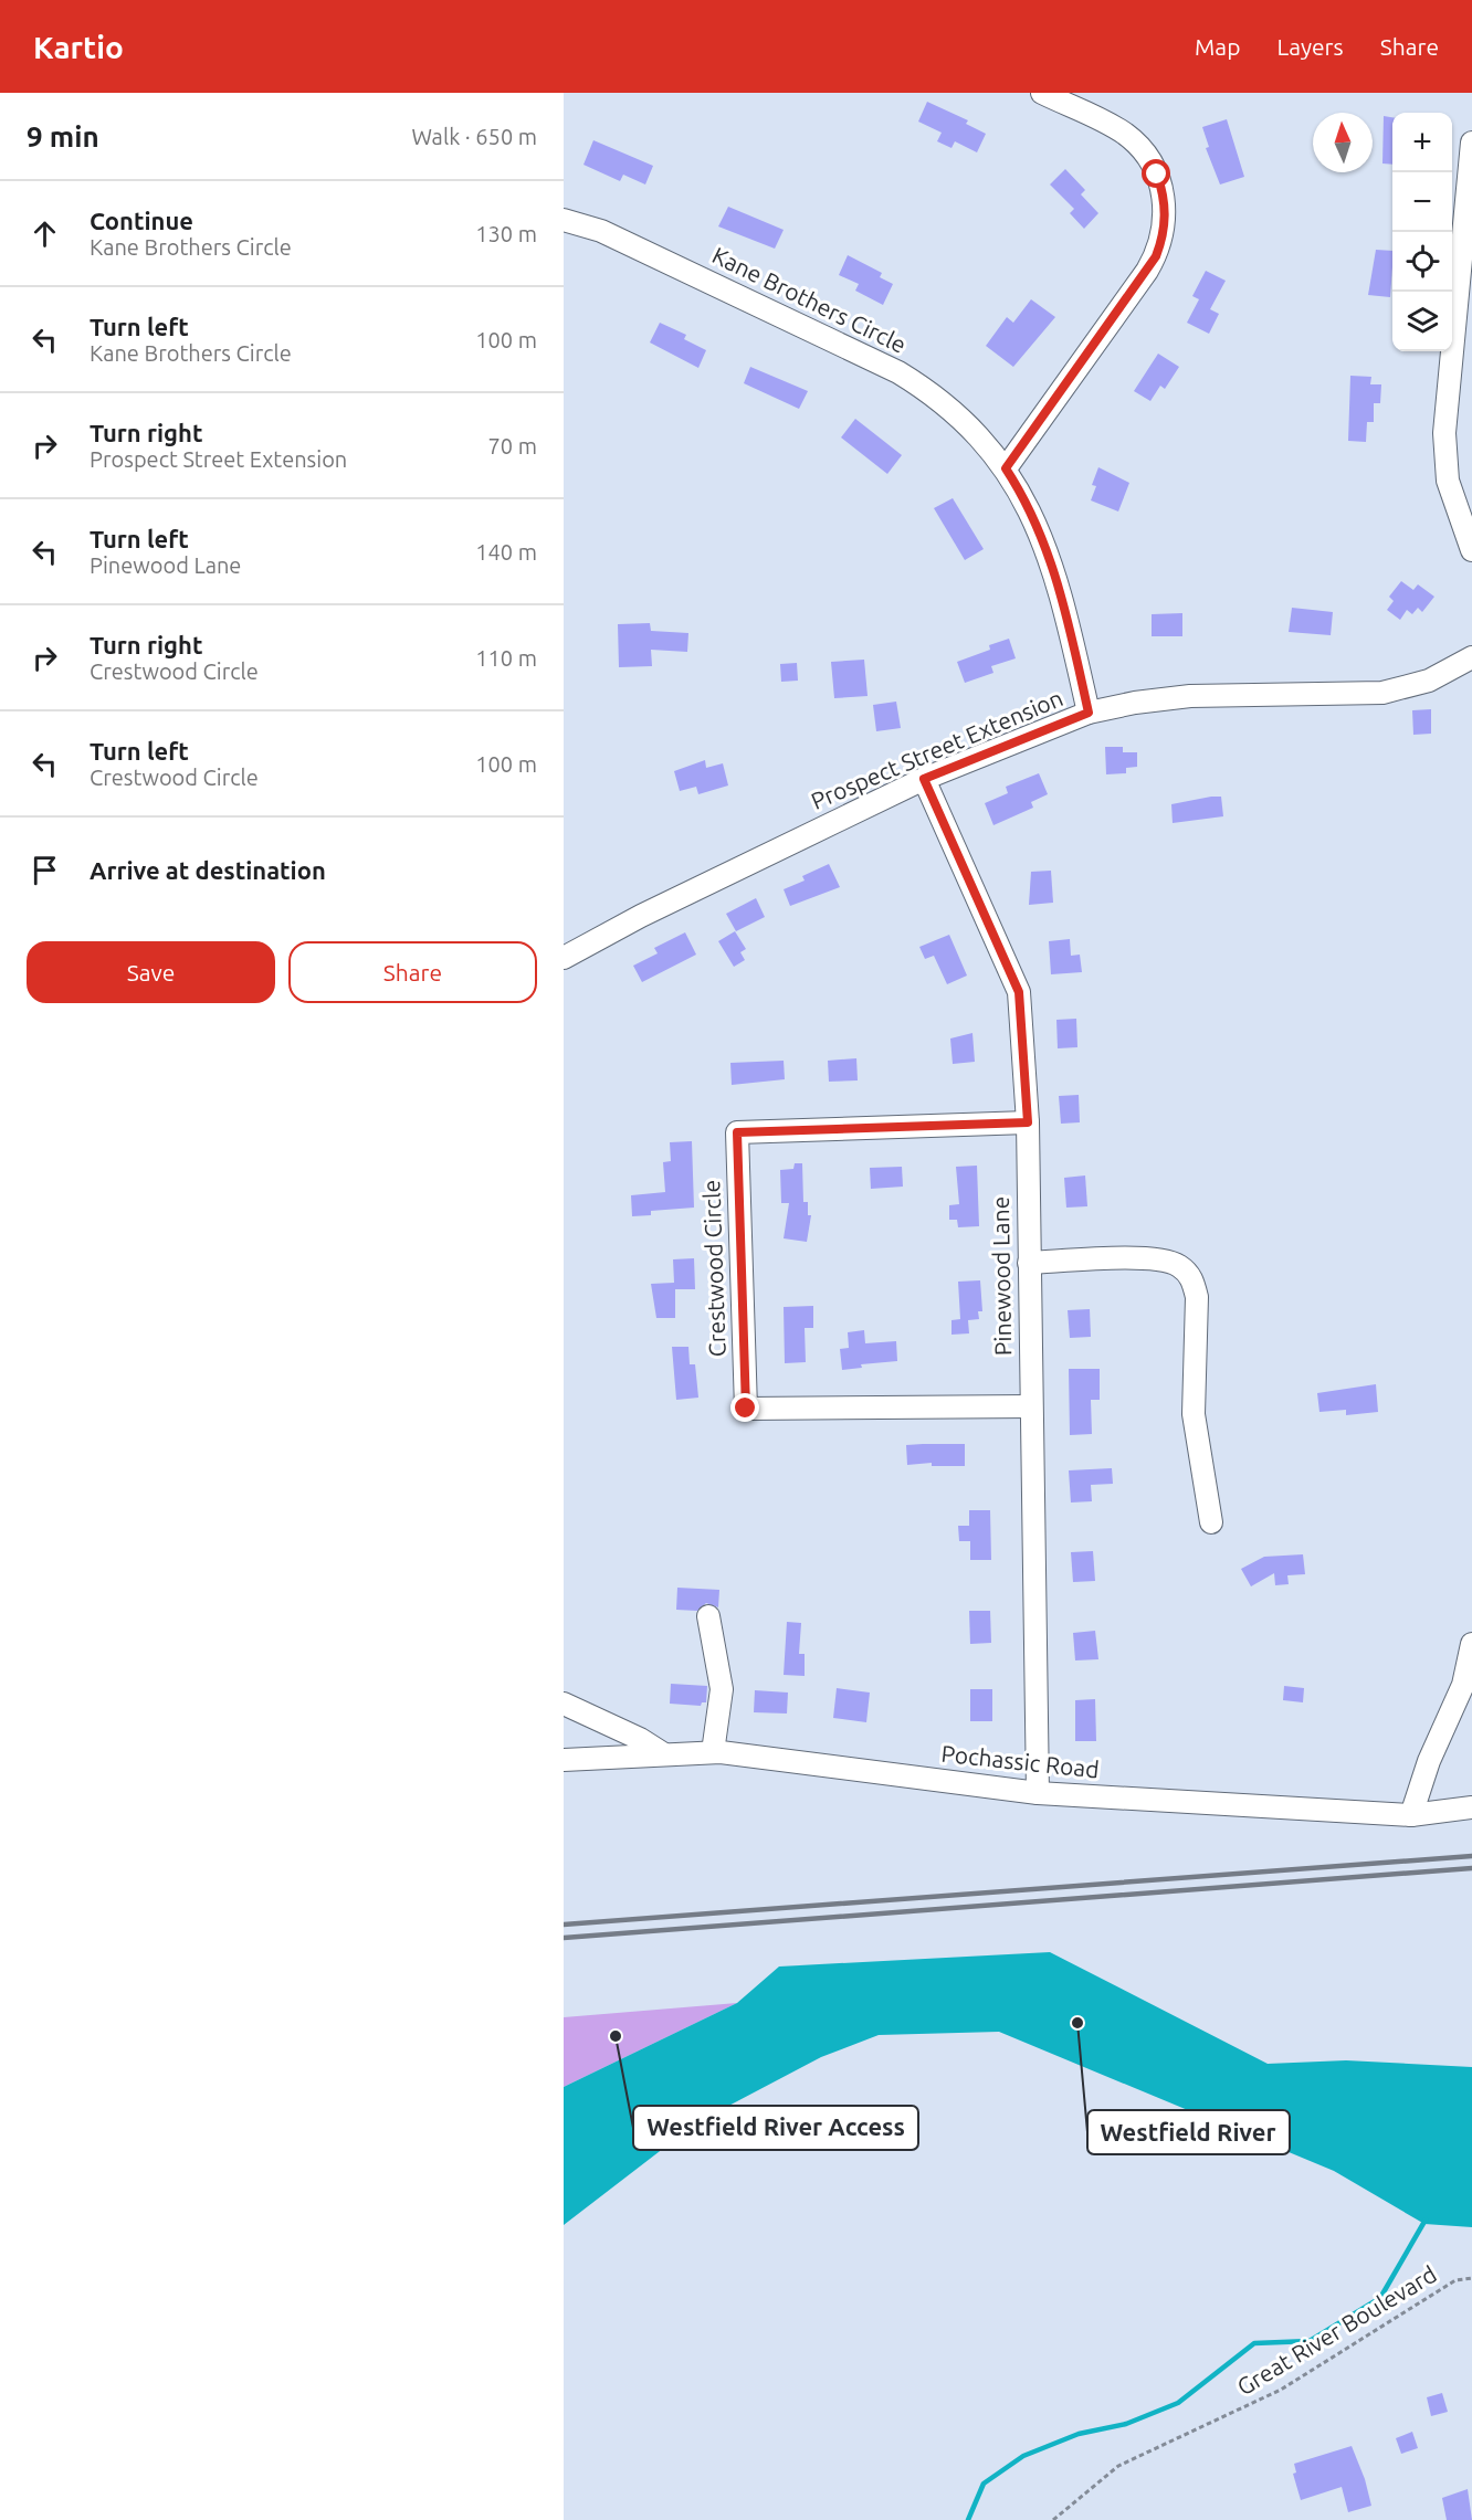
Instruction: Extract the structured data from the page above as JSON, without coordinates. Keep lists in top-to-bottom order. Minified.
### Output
{"streets":{"street":["Kane Brothers Circle","Prospect Street Extension","Crestwood Circle","Pinewood Lane","Pochassic Road"],"path":["Great River Boulevard"]},"crossings":[["Kane Brothers Circle","Prospect Street Extension"],["Prospect Street Extension","Pinewood Lane"],["Crestwood Circle","Pinewood Lane"],["Pinewood Lane","Pochassic Road"]],"places":["Westfield River","Westfield River Access"],"north":"top","page":{"header":"Kartio","nav":["Map","Layers","Share"],"heading":["9 min","Walk · 650 m"],"map_buttons":["+","−"],"list":[["Continue","Kane Brothers Circle","130 m"],["Turn left","Kane Brothers Circle","100 m"],["Turn right","Prospect Street Extension","70 m"],["Turn left","Pinewood Lane","140 m"],["Turn right","Crestwood Circle","110 m"],["Turn left","Crestwood Circle","100 m"],"Arrive at destination"],"buttons":["Save","Share"]}}
